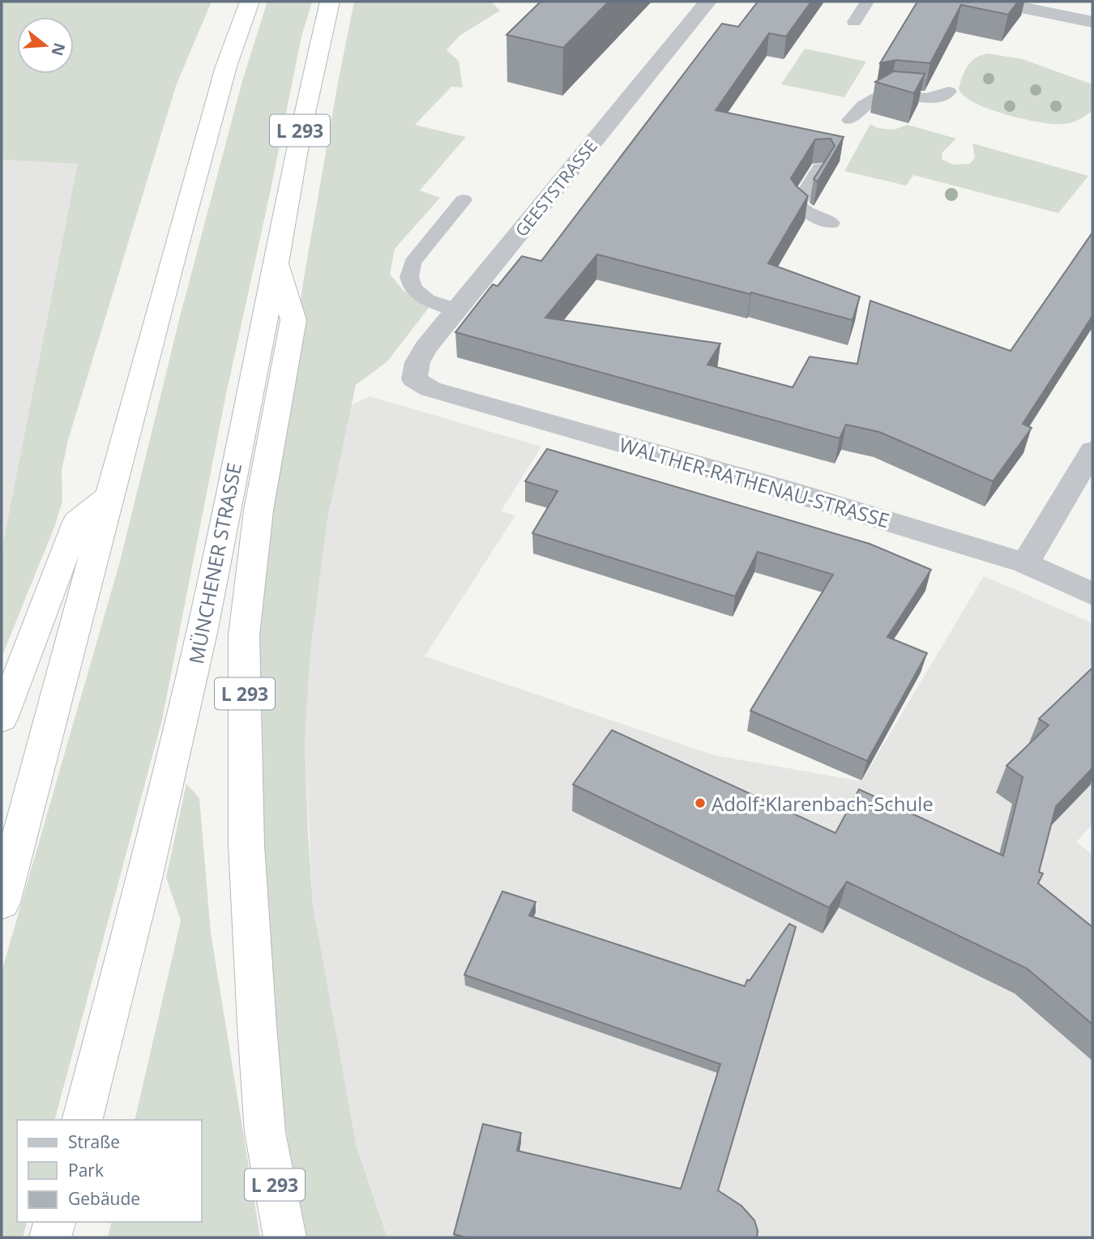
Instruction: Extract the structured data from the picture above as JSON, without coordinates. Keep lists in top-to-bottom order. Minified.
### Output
{"streets":{"highway":["L 293","MÜNCHENER STRASSE"],"street":["GEESTSTRASSE","WALTHER-RATHENAU-STRASSE"]},"crossings":[["L 293","MÜNCHENER STRASSE"],["GEESTSTRASSE","WALTHER-RATHENAU-STRASSE"]],"places":["Adolf-Klarenbach-Schule"],"legend":["Straße","Park","Gebäude"],"north":"right"}
